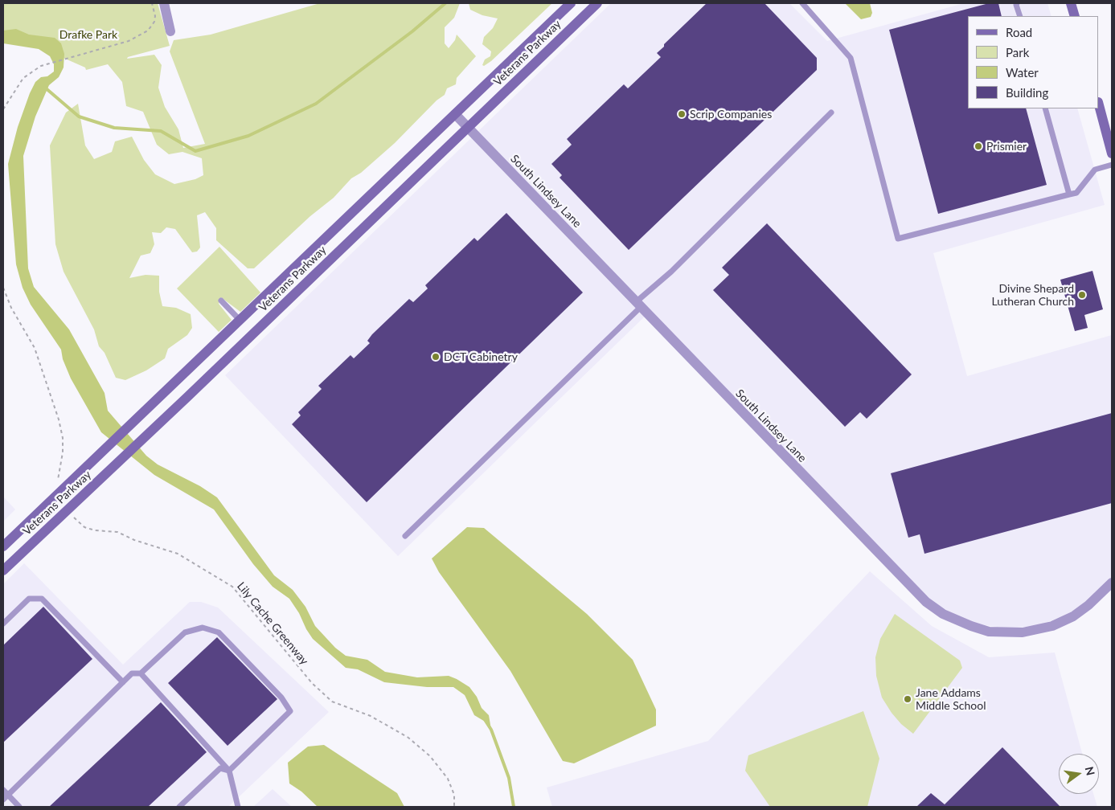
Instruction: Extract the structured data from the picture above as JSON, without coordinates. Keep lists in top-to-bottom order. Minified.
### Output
{"streets":{"main road":["Veterans Parkway"],"street":["South Lindsey Lane"],"path":["Lily Cache Greenway"]},"crossings":[["Veterans Parkway","South Lindsey Lane"],["Veterans Parkway","Lily Cache Greenway"]],"parks":["Drafke Park"],"places":["Scrip Companies","Prismier","Divine Shepard Lutheran Church","DCT Cabinetry","Jane Addams Middle School"],"legend":["Road","Park","Water","Building"],"north":"right"}
